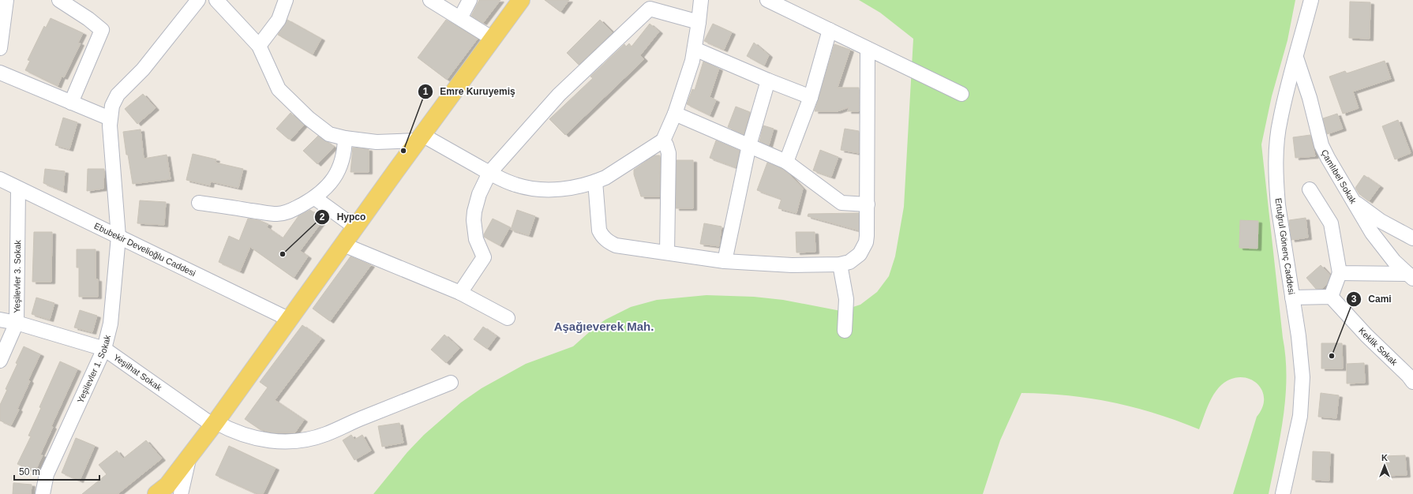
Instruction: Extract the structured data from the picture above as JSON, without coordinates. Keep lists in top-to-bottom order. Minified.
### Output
{"streets":{"street":["Çamlıbel Sokak","Ertuğrul Gönenç Caddesi","Ebubekir Develioğlu Caddesi","Yeşilevler 3. Sokak","Keklik Sokak","Yeşilevler 1. Sokak","Yeşilhat Sokak"]},"crossings":[["Çamlıbel Sokak","Ertuğrul Gönenç Caddesi"],["Ebubekir Develioğlu Caddesi","Yeşilevler 3. Sokak"],["Ebubekir Develioğlu Caddesi","Yeşilevler 1. Sokak"],["Yeşilevler 3. Sokak","Yeşilhat Sokak"],["Yeşilevler 1. Sokak","Yeşilhat Sokak"]],"districts":["Aşağıeverek Mah."],"places":["Emre Kuruyemiş","Hypco","Cami"],"scale_bar":"50 m","north":"top"}
